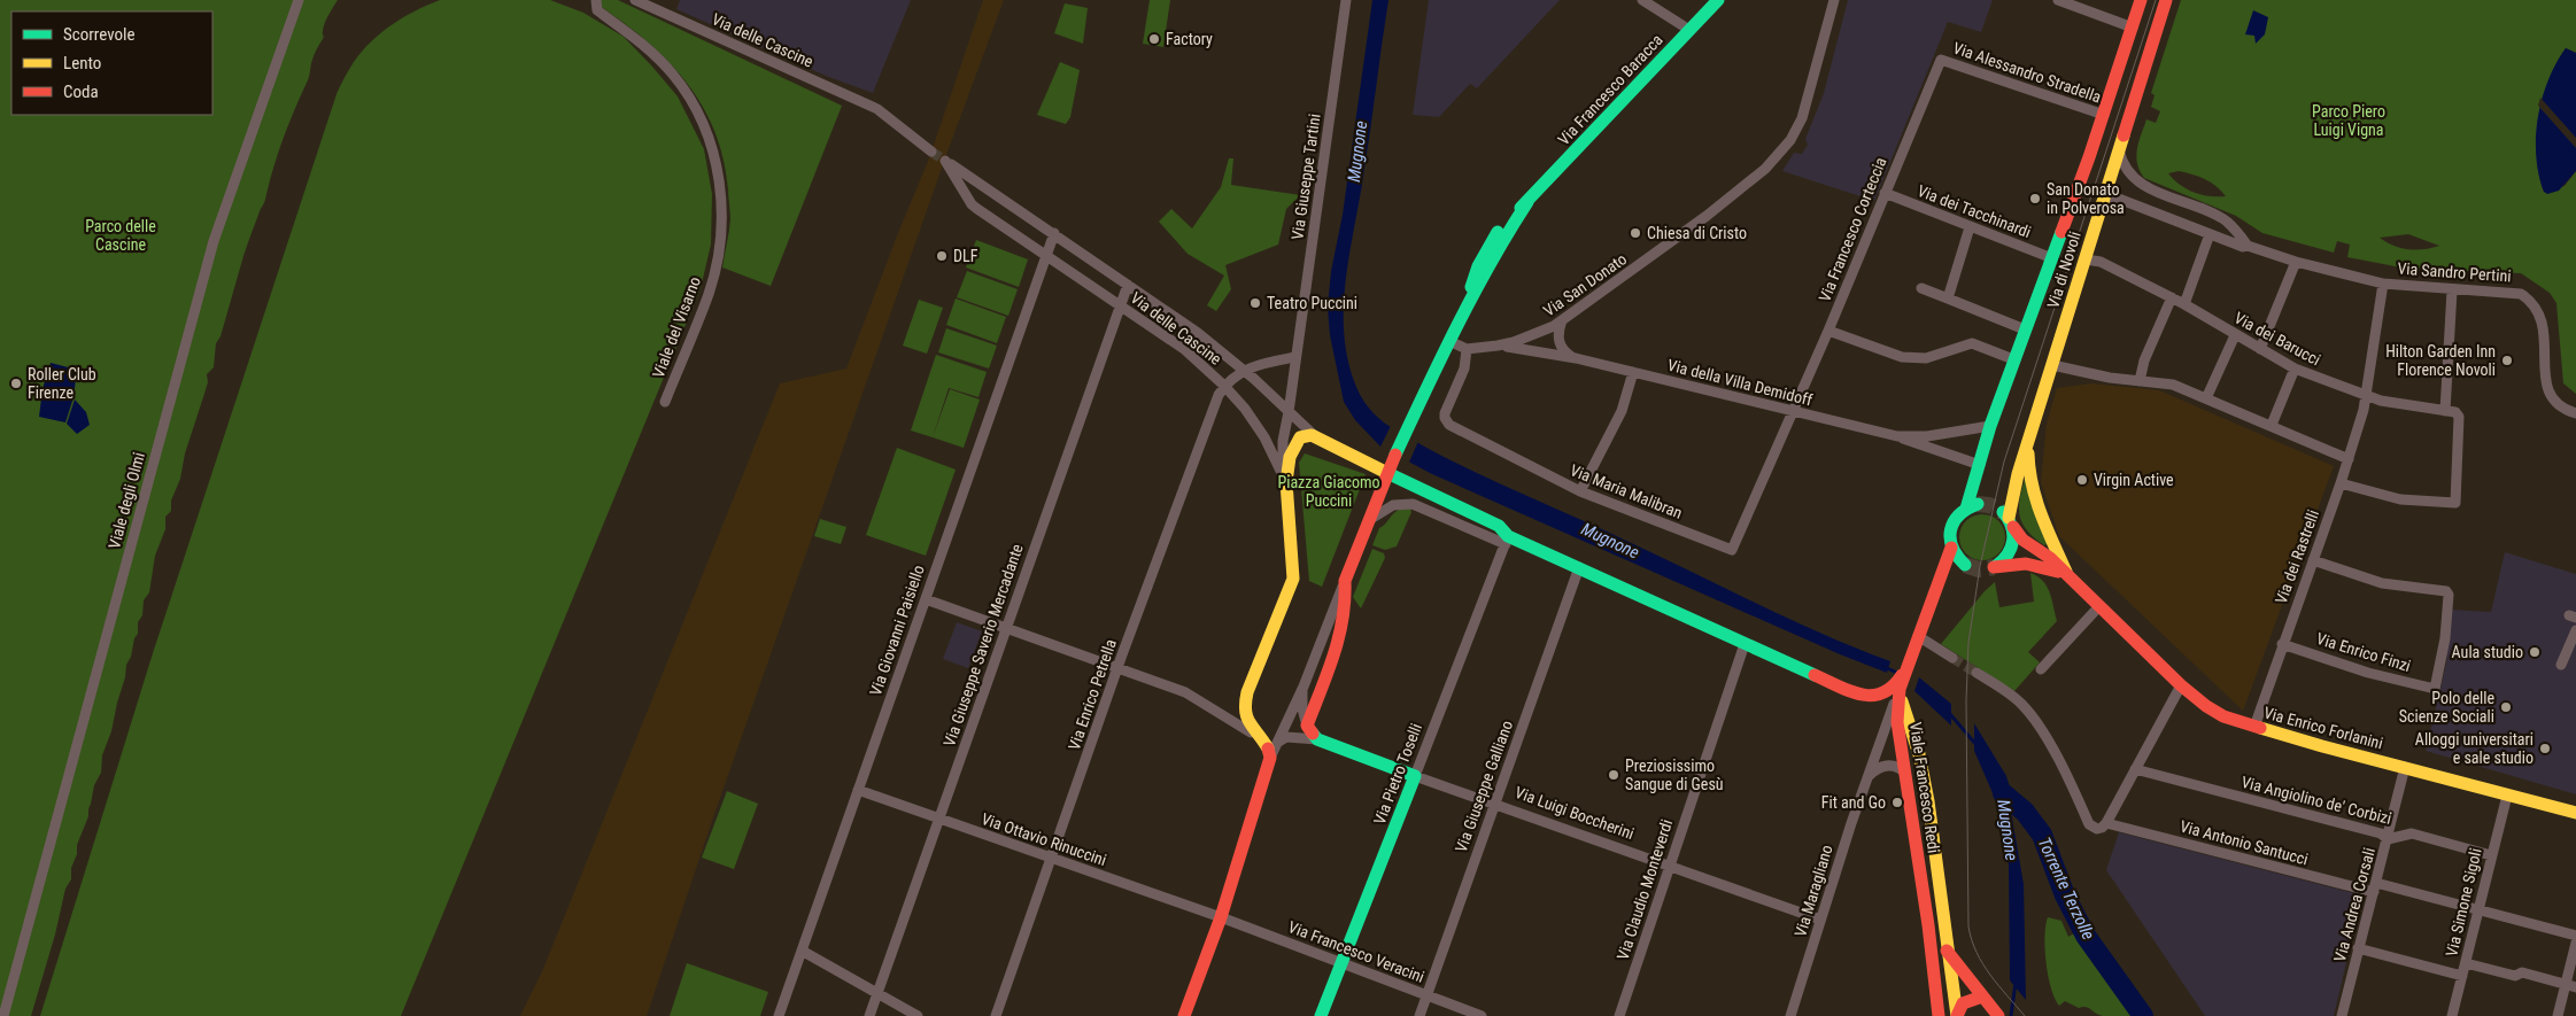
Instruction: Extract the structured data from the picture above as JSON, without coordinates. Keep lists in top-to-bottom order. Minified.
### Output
{"streets":{"main road":["Via Francesco Baracca","Via di Novoli","Via Enrico Forlanini","Via Pietro Toselli","Viale Francesco Redi","Via Luigi Boccherini"],"street":["Via delle Cascine","Via Alessandro Stradella","Via Giuseppe Tartini","Via dei Tacchinardi","Via Francesco Corteccia","Via Sandro Pertini","Via San Donato","Viale del Visarno","Via dei Barucci","Via della Villa Demidoff","Via Maria Malibran","Viale degli Olmi","Via dei Rastrelli","Via Giovanni Paisiello","Via Giuseppe Saverio Mercadante","Via Enrico Finzi","Via Enrico Petrella","Via Giuseppe Galliano","Via Angiolino de' Corbizi","Via Ottavio Rinuccini","Via Antonio Santucci","Via Claudio Monteverdi","Via Maragliano","Via Simone Sigoli","Via Andrea Corsali","Via Francesco Veracini"]},"crossings":[["Via delle Cascine","Via Giovanni Paisiello"],["Via delle Cascine","Via Giuseppe Saverio Mercadante"],["Via delle Cascine","Via Enrico Petrella"],["Via Alessandro Stradella","Via Francesco Corteccia"],["Via Alessandro Stradella","Via di Novoli"],["Via dei Tacchinardi","Via Francesco Corteccia"],["Via dei Tacchinardi","Via di Novoli"],["Via Francesco Corteccia","Via della Villa Demidoff"],["Via Francesco Corteccia","Via Maria Malibran"],["Via di Novoli","Via Sandro Pertini"],["Via di Novoli","Via dei Barucci"],["Via di Novoli","Via della Villa Demidoff"],["Via di Novoli","Via Enrico Forlanini"],["Via di Novoli","Viale Francesco Redi"],["Via di Novoli","Via Maragliano"],["Via Sandro Pertini","Via dei Rastrelli"],["Via San Donato","Via della Villa Demidoff"],["Via San Donato","Via Maria Malibran"],["Via dei Barucci","Via dei Rastrelli"],["Via della Villa Demidoff","Via Maria Malibran"],["Via dei Rastrelli","Via Enrico Finzi"],["Via dei Rastrelli","Via Enrico Forlanini"],["Via Giovanni Paisiello","Via Ottavio Rinuccini"],["Via Giuseppe Saverio Mercadante","Via Ottavio Rinuccini"],["Via Enrico Petrella","Via Ottavio Rinuccini"],["Via Enrico Forlanini","Via Simone Sigoli"],["Via Enrico Forlanini","Via Andrea Corsali"],["Via Pietro Toselli","Via Luigi Boccherini"],["Via Pietro Toselli","Via Francesco Veracini"],["Via Giuseppe Galliano","Via Luigi Boccherini"],["Via Giuseppe Galliano","Via Francesco Veracini"],["Viale Francesco Redi","Via Maragliano"],["Via Angiolino de' Corbizi","Via Simone Sigoli"],["Via Angiolino de' Corbizi","Via Andrea Corsali"],["Via Luigi Boccherini","Via Claudio Monteverdi"],["Via Luigi Boccherini","Via Maragliano"],["Via Ottavio Rinuccini","Via Francesco Veracini"],["Via Antonio Santucci","Via Simone Sigoli"],["Via Antonio Santucci","Via Andrea Corsali"]],"water":["Mugnone","Torrente Terzolle"],"parks":["Parco Piero Luigi Vigna","Parco delle Cascine","Piazza Giacomo Puccini"],"places":["Factory","San Donato in Polverosa","Chiesa di Cristo","DLF","Teatro Puccini","Hilton Garden Inn Florence Novoli","Roller Club Firenze","Virgin Active","Aula studio","Polo delle Scienze Sociali","Alloggi universitari e sale studio","Preziosissimo Sangue di Gesù","Fit and Go"],"legend":["Scorrevole","Lento","Coda"]}
